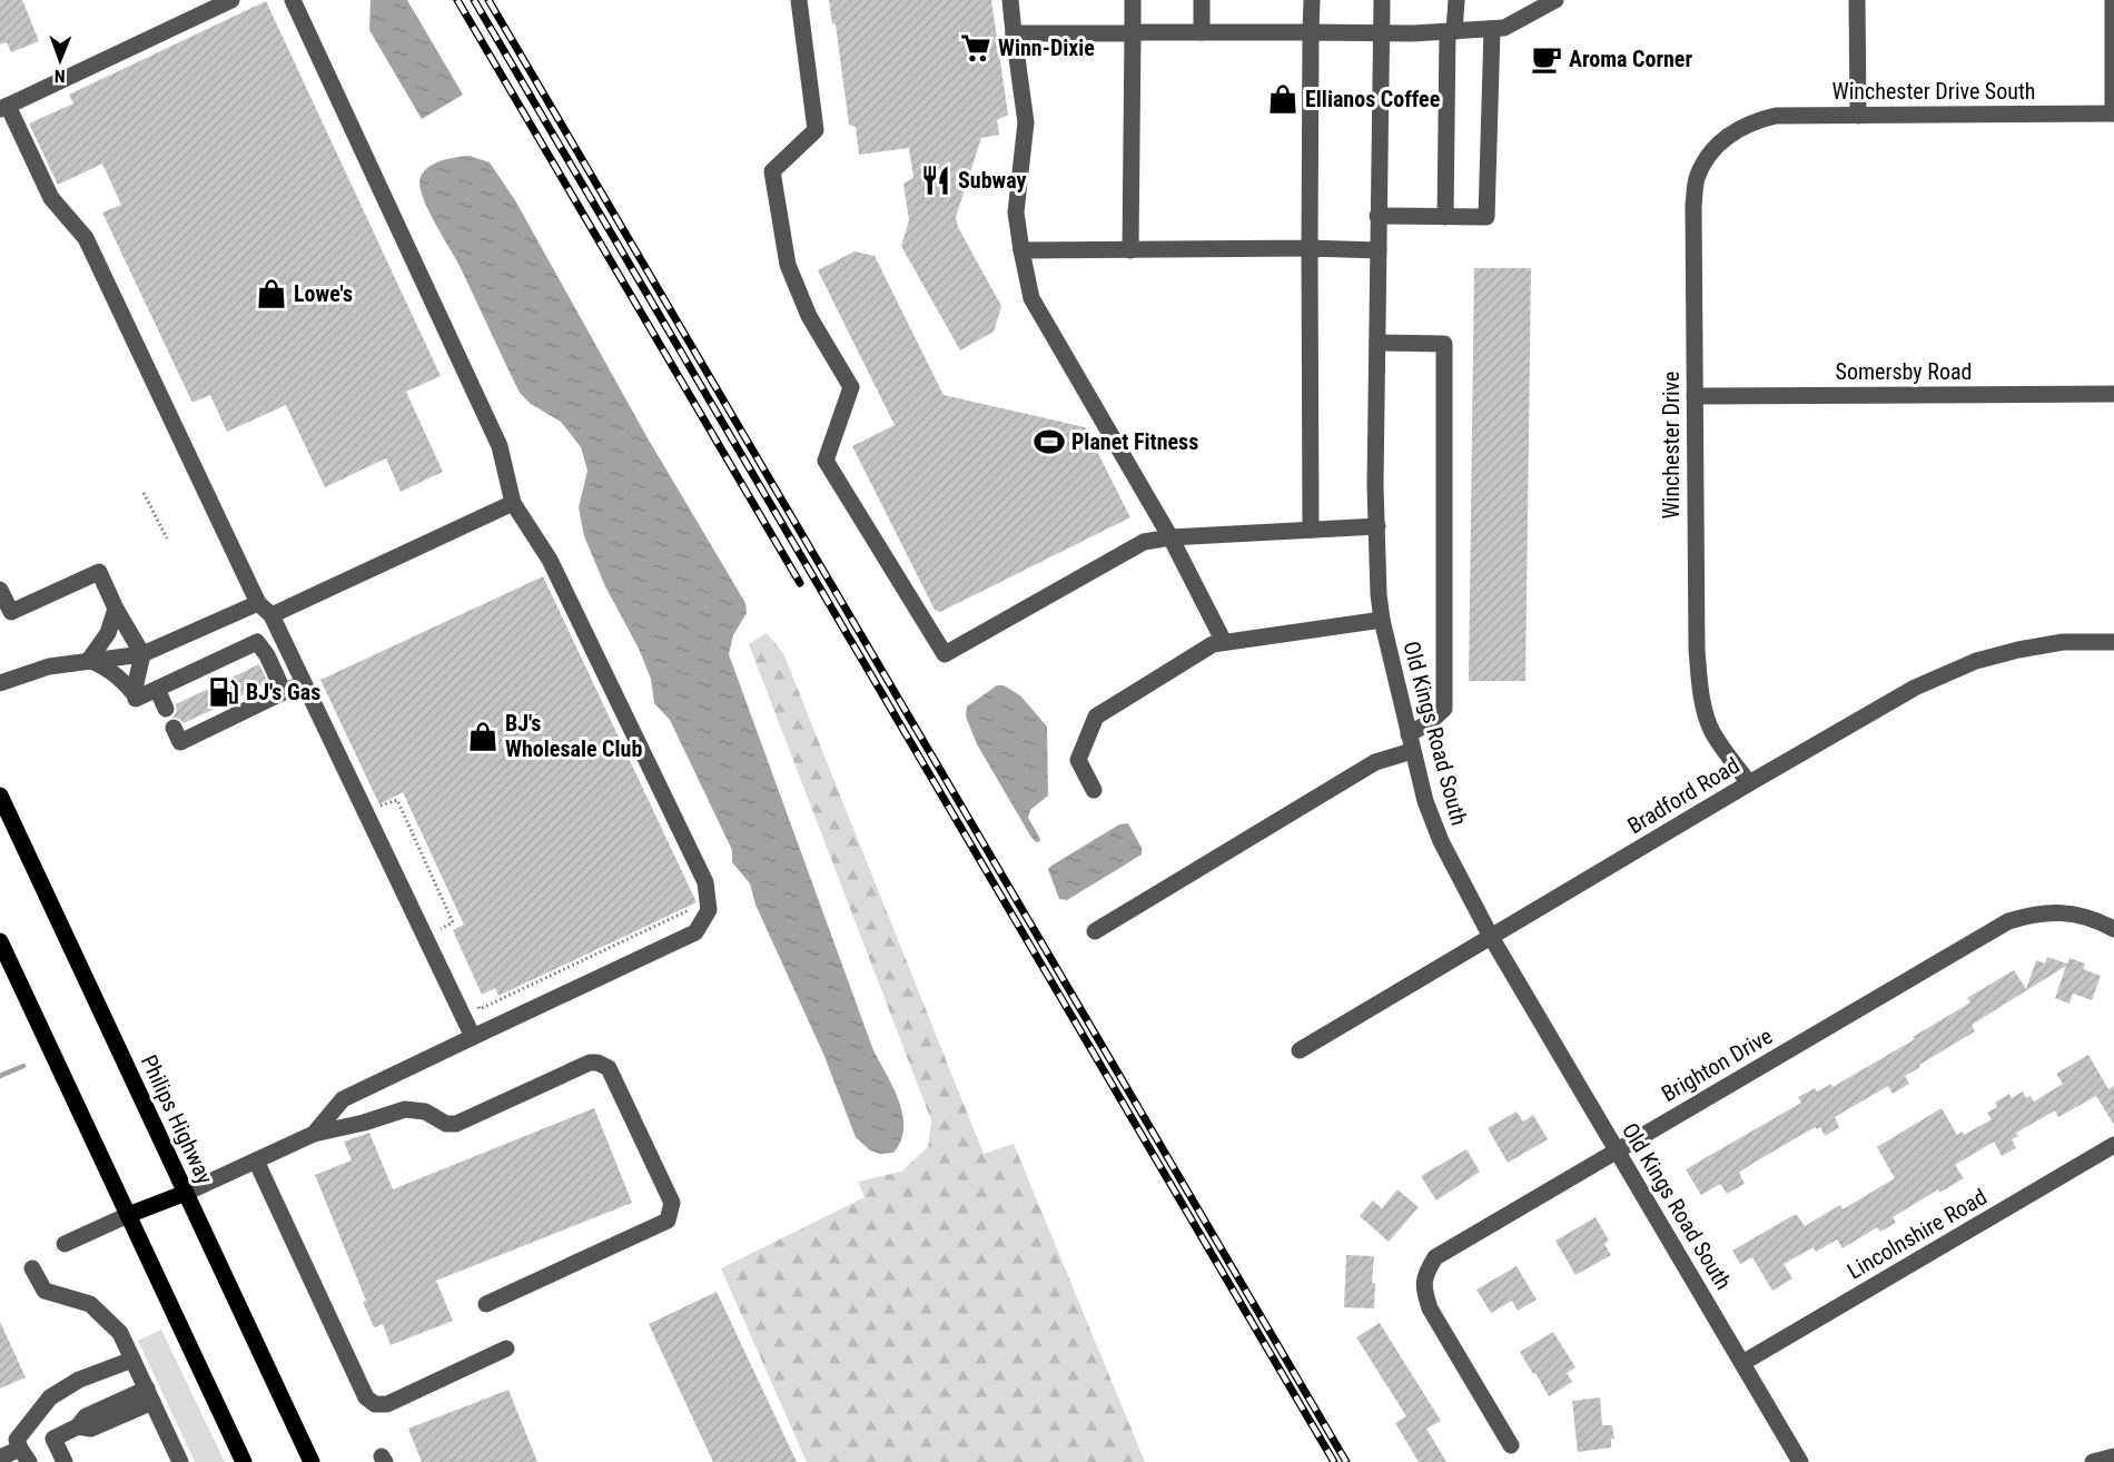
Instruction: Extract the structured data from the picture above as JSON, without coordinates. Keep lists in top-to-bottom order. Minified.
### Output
{"streets":{"main road":["Philips Highway"],"street":["Winchester Drive South","Somersby Road","Winchester Drive","Old Kings Road South","Bradford Road","Brighton Drive","Lincolnshire Road"]},"crossings":[["Winchester Drive South","Winchester Drive"],["Somersby Road","Winchester Drive"],["Winchester Drive","Bradford Road"],["Old Kings Road South","Bradford Road"],["Old Kings Road South","Brighton Drive"],["Old Kings Road South","Lincolnshire Road"]],"places":{"supermarket":["Winn-Dixie"],"cafe":["Aroma Corner"],"shop":["Ellianos Coffee","Lowe's","BJ's Wholesale Club"],"restaurant":["Subway"],"sports":["Planet Fitness"],"fuel station":["BJ's Gas"]},"north":"bottom"}
